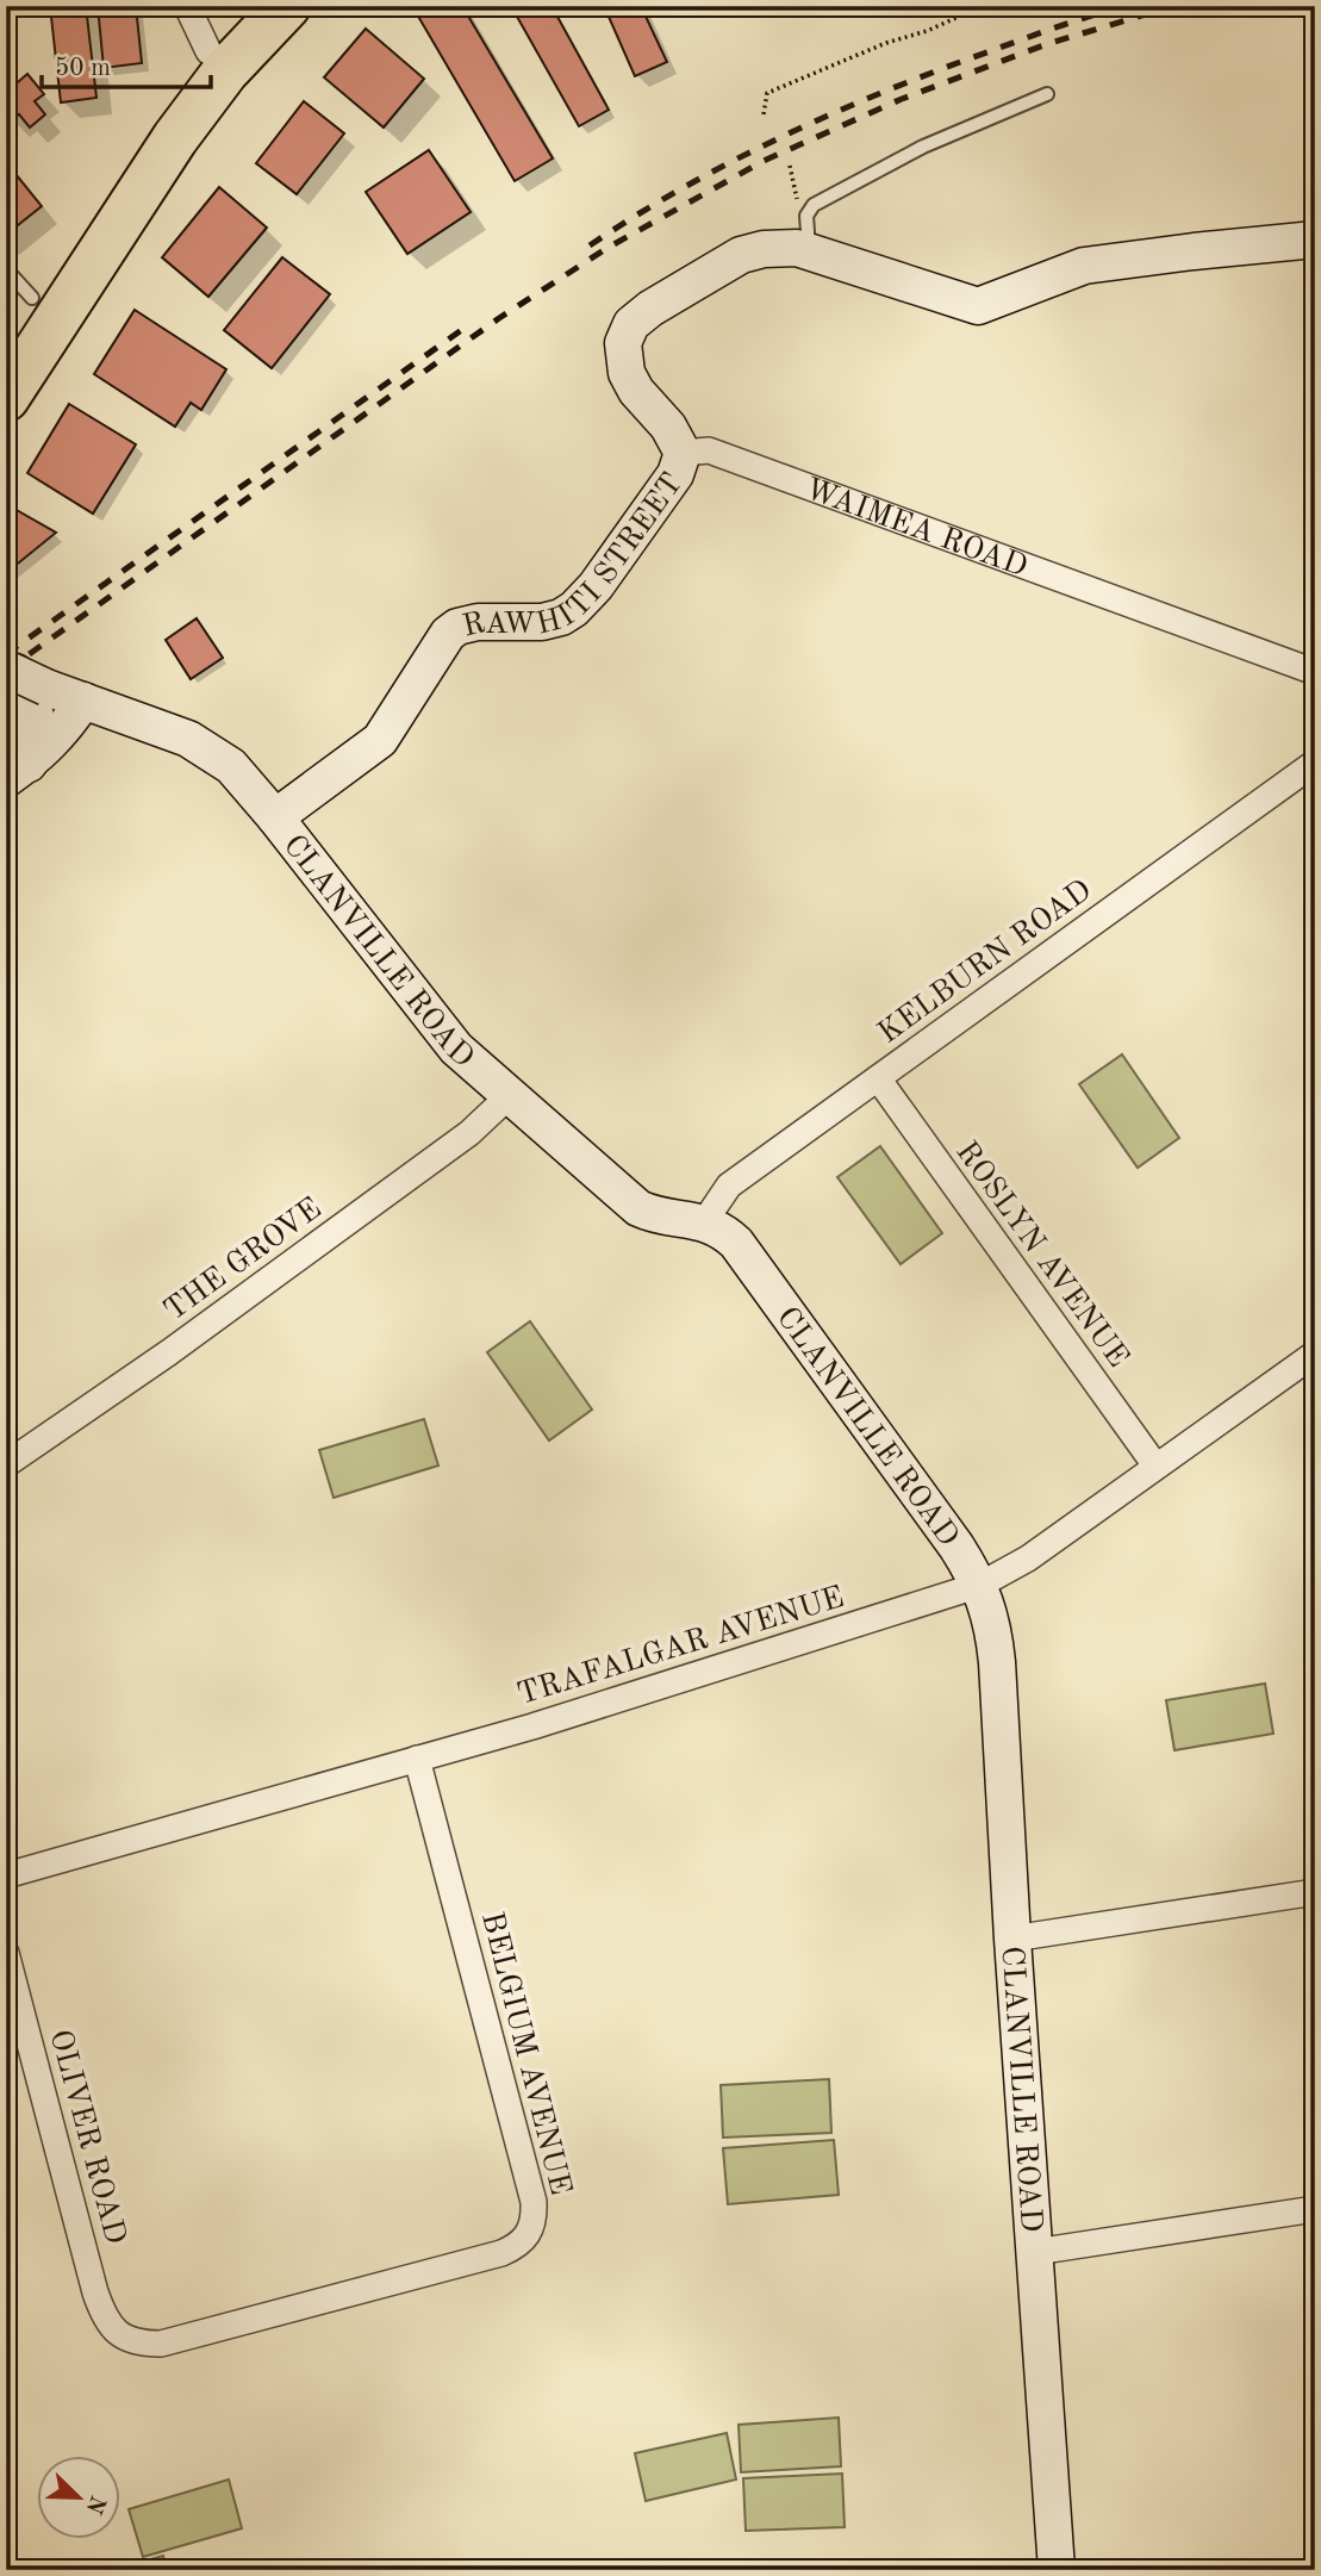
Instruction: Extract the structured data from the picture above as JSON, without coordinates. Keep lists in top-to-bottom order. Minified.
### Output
{"streets":{"street":["WAIMEA ROAD","RAWHITI STREET","CLANVILLE ROAD","KELBURN ROAD","ROSLYN AVENUE","THE GROVE","TRAFALGAR AVENUE","BELGIUM AVENUE","OLIVER ROAD"]},"crossings":[["WAIMEA ROAD","RAWHITI STREET"],["RAWHITI STREET","CLANVILLE ROAD"],["CLANVILLE ROAD","KELBURN ROAD"],["CLANVILLE ROAD","THE GROVE"],["CLANVILLE ROAD","TRAFALGAR AVENUE"],["KELBURN ROAD","ROSLYN AVENUE"],["ROSLYN AVENUE","TRAFALGAR AVENUE"],["TRAFALGAR AVENUE","BELGIUM AVENUE"],["BELGIUM AVENUE","OLIVER ROAD"]],"scale_bar":"50 m","north":"bottom right"}
